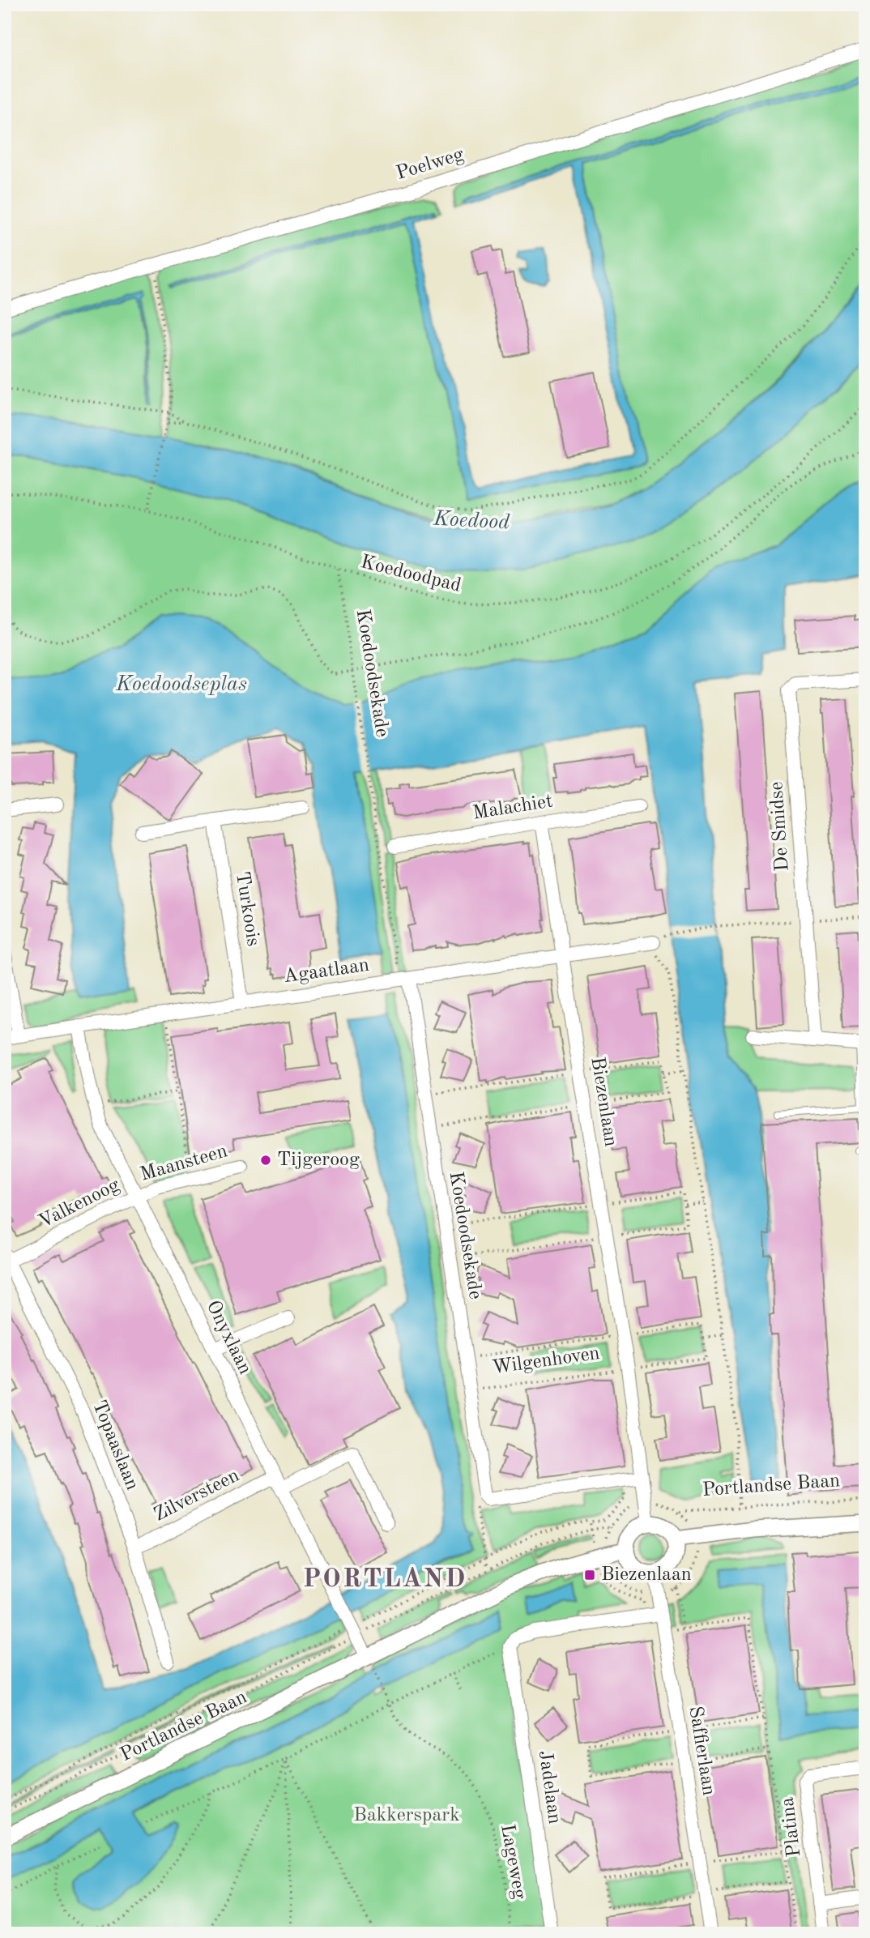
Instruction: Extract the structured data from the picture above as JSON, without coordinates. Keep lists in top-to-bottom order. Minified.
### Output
{"streets":{"street":["Poelweg","Koedoodsekade","Malachiet","De Smidse","Turkoois","Agaatlaan","Biezenlaan","Maansteen","Valkenoog","Onyxlaan","Topaaslaan","Portlandse Baan","Zilversteen","Saffierlaan","Jadelaan","Platina"],"path":["Koedoodpad","Wilgenhoven","Lageweg"]},"crossings":[["Koedoodpad","Koedoodsekade"],["Koedoodsekade","Agaatlaan"],["Koedoodsekade","Biezenlaan"],["Koedoodsekade","Wilgenhoven"],["Malachiet","Biezenlaan"],["Turkoois","Agaatlaan"],["Agaatlaan","Biezenlaan"],["Agaatlaan","Onyxlaan"],["Biezenlaan","Wilgenhoven"],["Biezenlaan","Portlandse Baan"],["Biezenlaan","Saffierlaan"],["Maansteen","Valkenoog"],["Maansteen","Onyxlaan"],["Valkenoog","Onyxlaan"],["Valkenoog","Topaaslaan"],["Onyxlaan","Portlandse Baan"],["Onyxlaan","Zilversteen"],["Onyxlaan","Lageweg"],["Topaaslaan","Zilversteen"],["Portlandse Baan","Saffierlaan"],["Portlandse Baan","Lageweg"]],"districts":["PORTLAND"],"water":["Koedood","Koedoodseplas"],"parks":["Bakkerspark"],"places":{"other":["Tijgeroog"],"transit":["Biezenlaan"]}}
